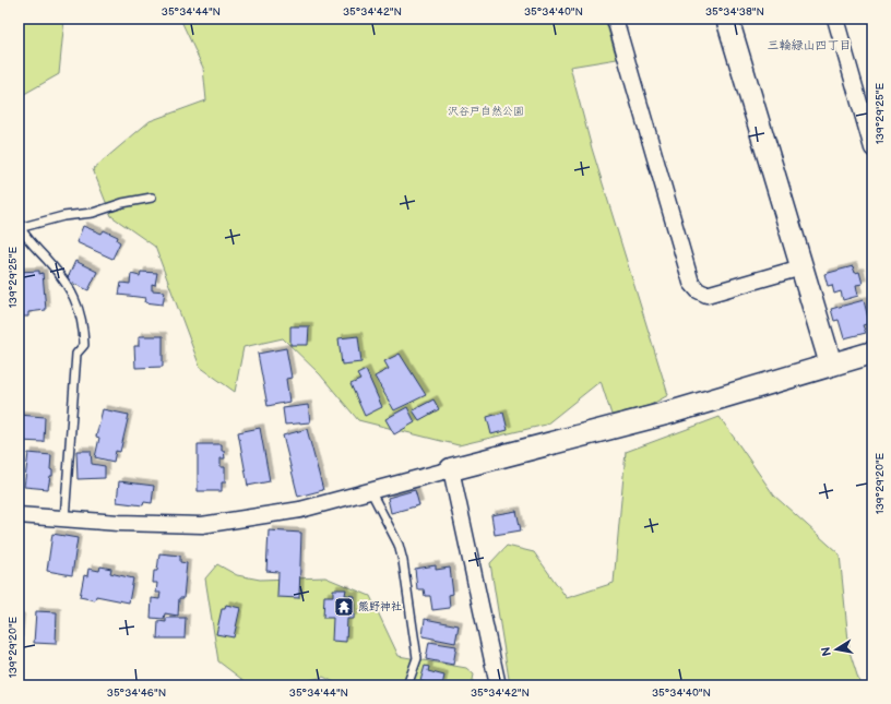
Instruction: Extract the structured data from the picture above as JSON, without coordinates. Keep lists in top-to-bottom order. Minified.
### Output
{"districts":["三輪緑山四丁目"],"parks":["沢谷戸自然公園"],"places":{"temple":["熊野神社"]},"north":"left","coordinates":["35°34'44\"N","35°34'42\"N","35°34'40\"N","35°34'38\"N","139°29'25\"E","139°29'20\"E","35°34'46\"N"]}
